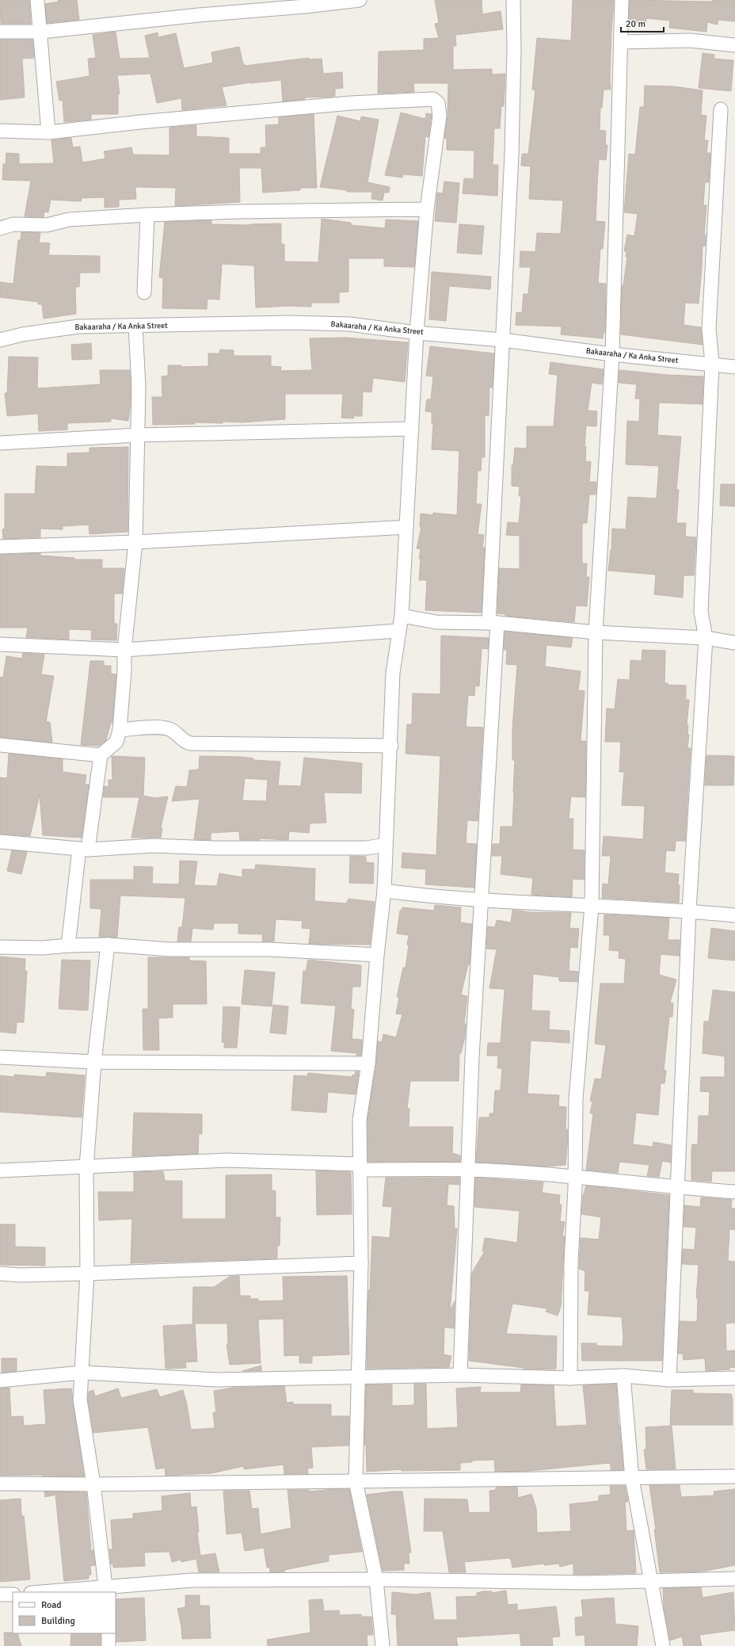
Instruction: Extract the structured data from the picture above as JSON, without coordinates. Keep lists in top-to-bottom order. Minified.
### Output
{"streets":{"street":["Bakaaraha / Ka Anka Street"]},"legend":["Road","Building"],"scale_bar":"20 m"}
